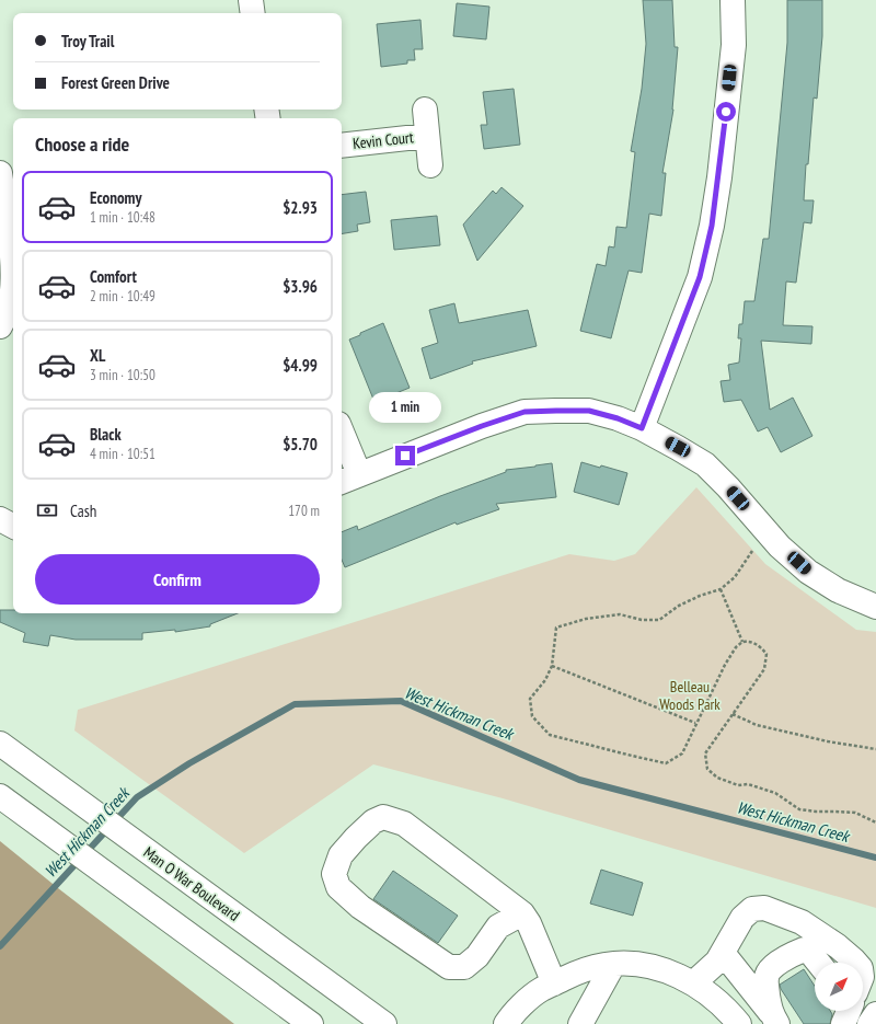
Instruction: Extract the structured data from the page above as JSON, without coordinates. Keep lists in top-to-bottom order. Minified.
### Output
{"streets":{"street":["Kevin Court","Man O War Boulevard"]},"water":["West Hickman Creek"],"parks":["Belleau Woods Park"],"north":"top right","page":{"banner":["Troy Trail","Forest Green Drive"],"heading":"Choose a ride","list":[{"name":"Economy","note":"1 min · 10:48","value":"$2.93"},{"name":"Comfort","note":"2 min · 10:49","value":"$3.96"},{"name":"XL","note":"3 min · 10:50","value":"$4.99"},{"name":"Black","note":"4 min · 10:51","value":"$5.70"}],"bubble":"1 min","pay":["Cash","170 m"],"buttons":"Confirm"}}
